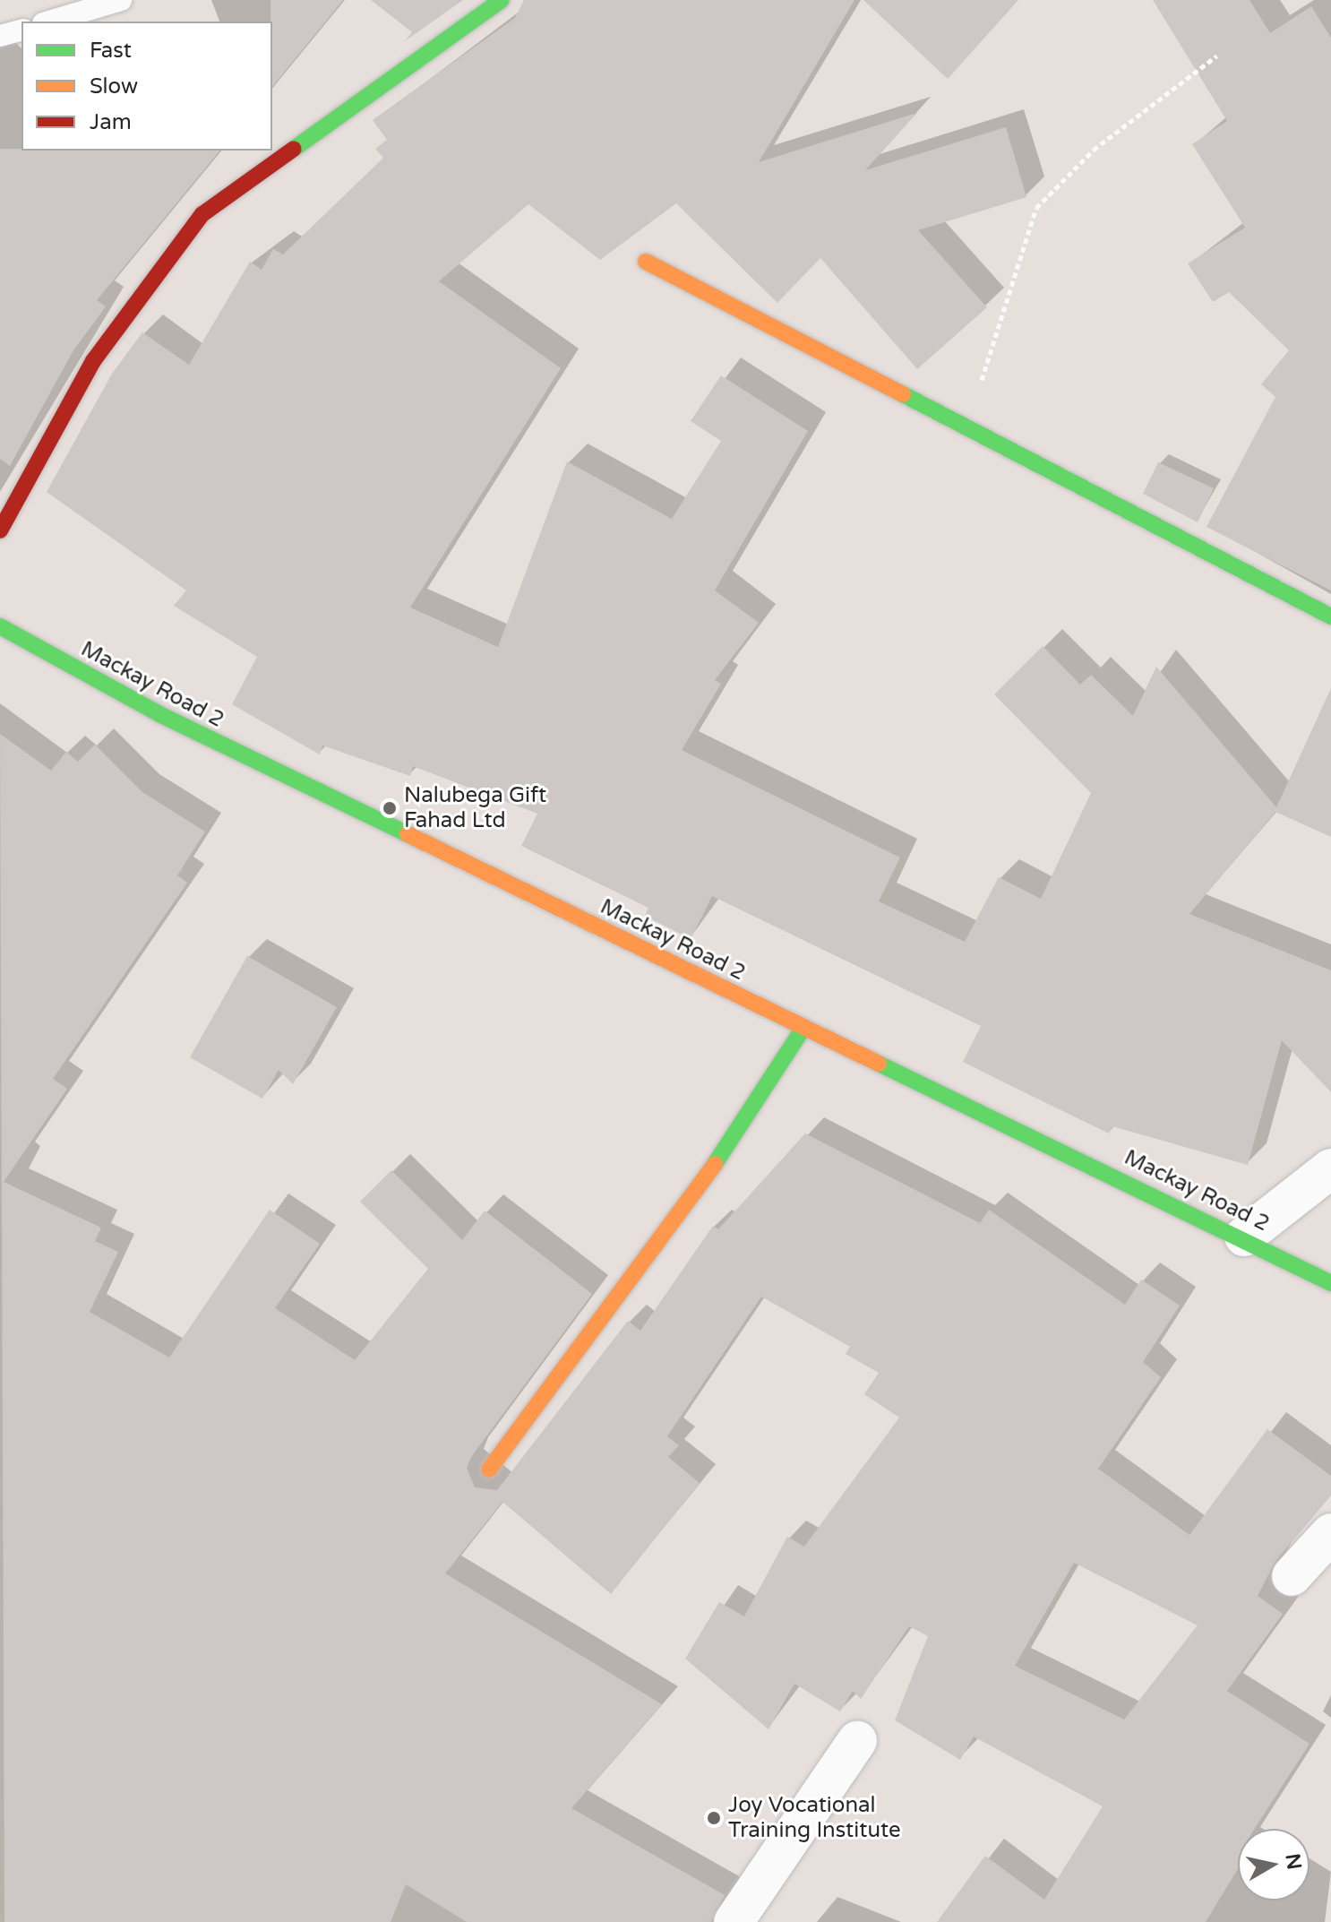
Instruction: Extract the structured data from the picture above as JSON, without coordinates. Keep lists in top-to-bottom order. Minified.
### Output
{"streets":{"street":["Mackay Road 2"]},"places":["Nalubega Gift Fahad Ltd","Joy Vocational Training Institute"],"legend":["Fast","Slow","Jam"],"north":"right"}
